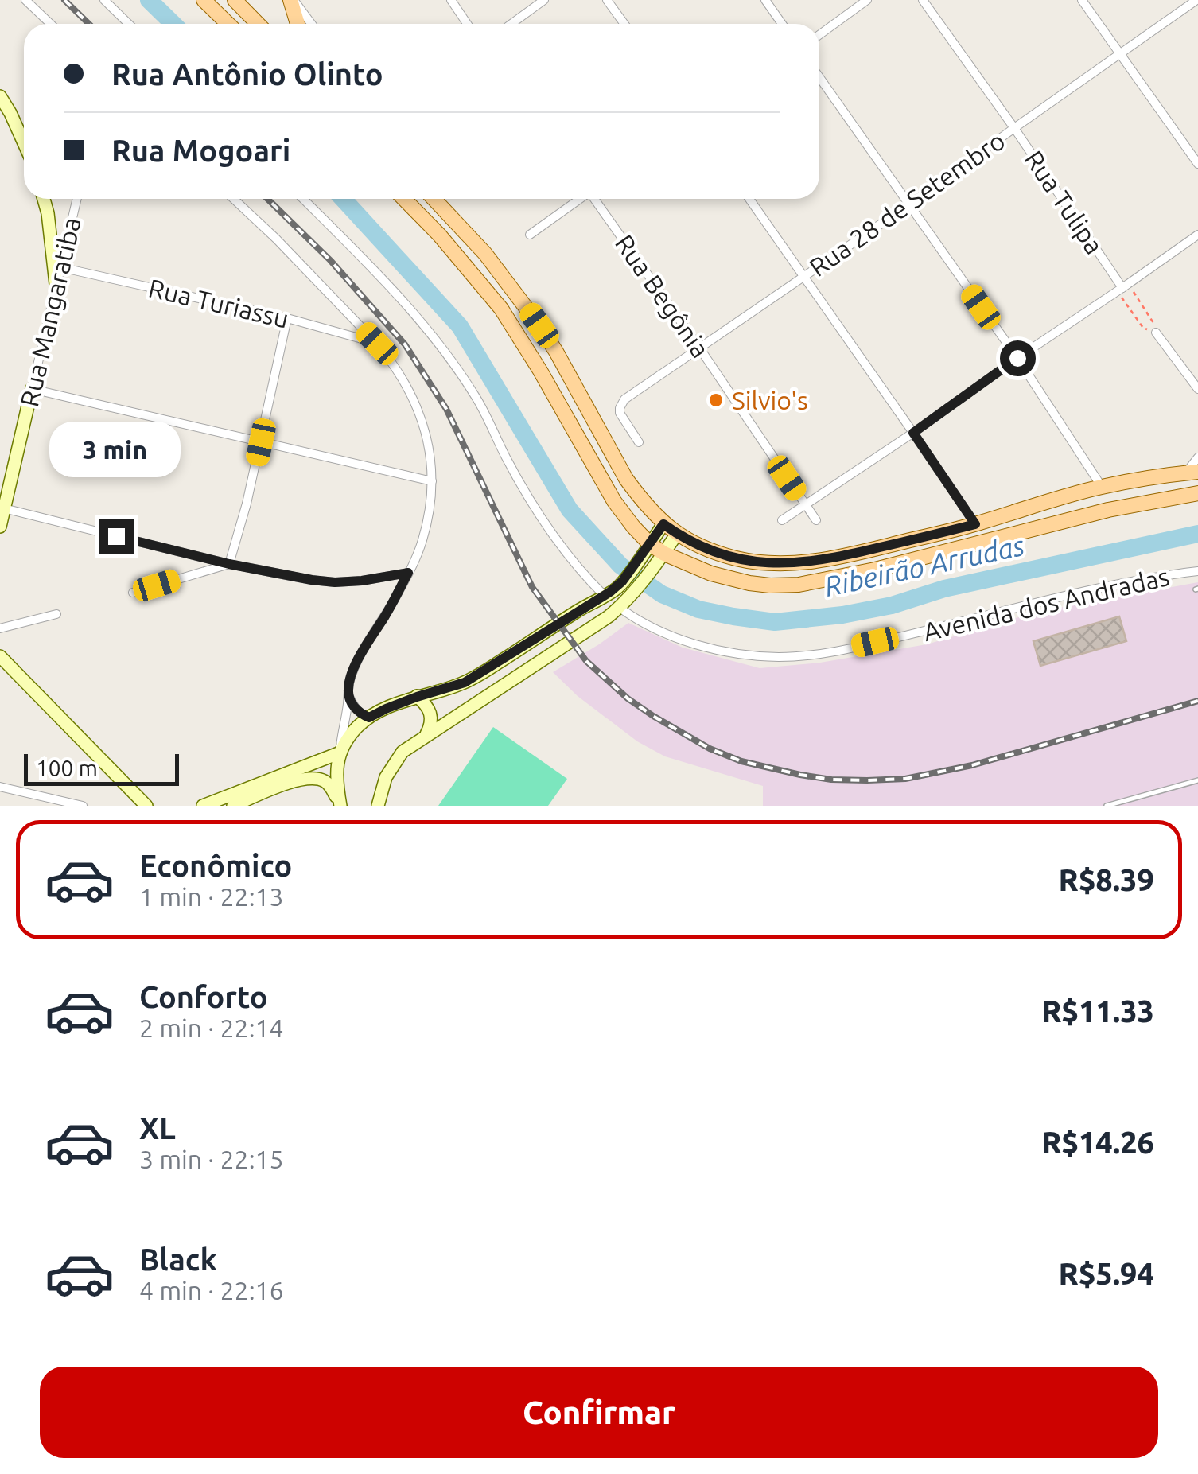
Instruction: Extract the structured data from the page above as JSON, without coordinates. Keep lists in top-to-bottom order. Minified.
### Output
{"streets":{"main road":["Rua Mangaratiba"],"street":["Rua Tulipa","Rua 28 de Setembro","Rua Begônia","Rua Turiassu","Avenida dos Andradas"]},"crossings":[["Rua Tulipa","Rua 28 de Setembro"],["Rua 28 de Setembro","Rua Begônia"],["Rua Turiassu","Rua Mangaratiba"]],"water":["Ribeirão Arrudas"],"places":["Silvio's"],"scale_bar":"100 m","page":{"banner":["Rua Antônio Olinto","Rua Mogoari"],"bubble":"3 min","scale":"100 m","list":[{"name":"Econômico","note":"1 min · 22:13","value":"R$8.39"},{"name":"Conforto","note":"2 min · 22:14","value":"R$11.33"},{"name":"XL","note":"3 min · 22:15","value":"R$14.26"},{"name":"Black","note":"4 min · 22:16","value":"R$5.94"}],"buttons":"Confirmar"}}
